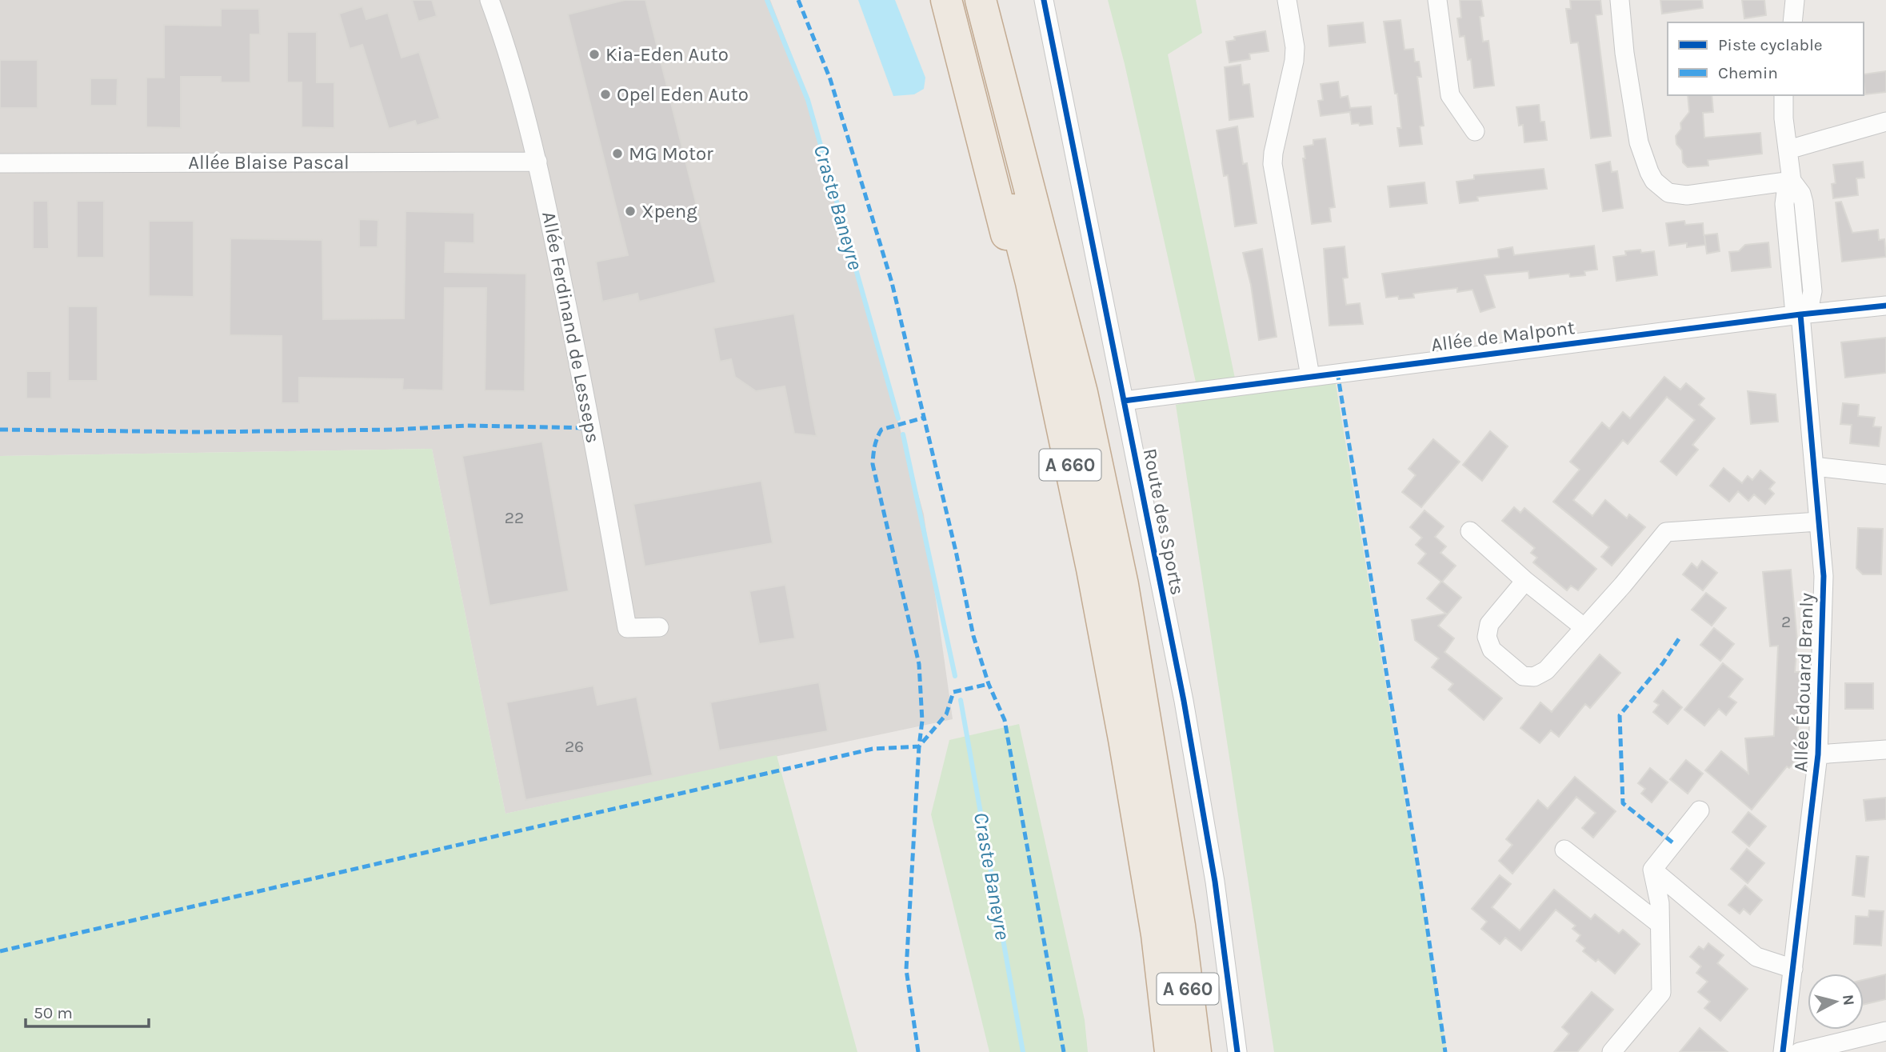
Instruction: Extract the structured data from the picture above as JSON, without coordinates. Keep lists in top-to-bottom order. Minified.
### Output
{"streets":{"highway":["A 660"],"street":["Allée Blaise Pascal","Allée Ferdinand de Lesseps","Allée de Malpont","Route des Sports","Allée Édouard Branly"]},"crossings":[["Allée Blaise Pascal","Allée Ferdinand de Lesseps"],["Allée de Malpont","Route des Sports"],["Allée de Malpont","Allée Édouard Branly"]],"water":["Craste Baneyre"],"places":["Kia-Eden Auto","Opel Eden Auto","MG Motor","Xpeng"],"house_numbers":["22","2","26"],"legend":["Piste cyclable","Chemin"],"scale_bar":"50 m","north":"right"}
